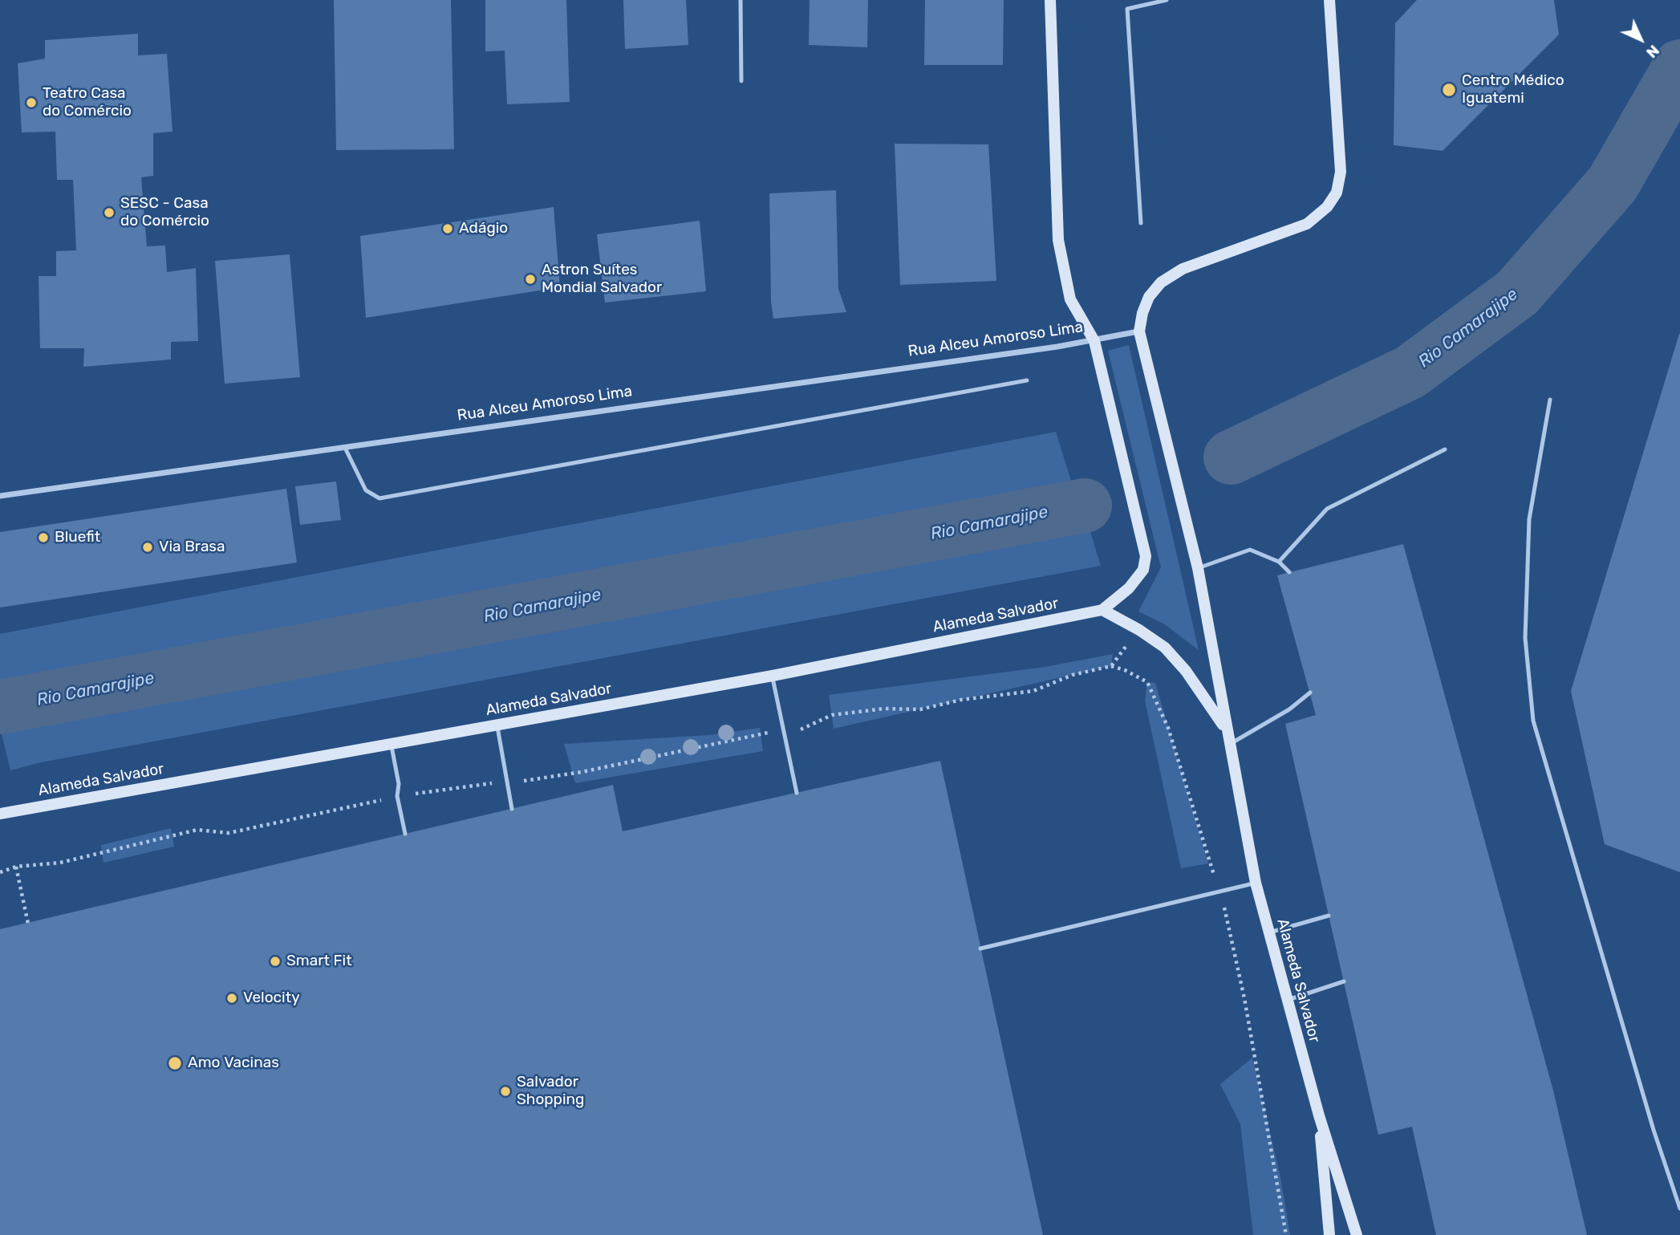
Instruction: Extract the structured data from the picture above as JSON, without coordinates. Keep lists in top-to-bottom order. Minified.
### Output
{"streets":{"street":["Rua Alceu Amoroso Lima","Alameda Salvador"]},"crossings":[["Rua Alceu Amoroso Lima","Alameda Salvador"]],"water":["Rio Camarajipe"],"places":["Centro Médico Iguatemi","Teatro Casa do Comércio","SESC - Casa do Comércio","Adágio","Astron Suítes Mondial Salvador","Bluefit","Via Brasa","Smart Fit","Velocity","Amo Vacinas","Salvador Shopping"],"north":"bottom right"}
